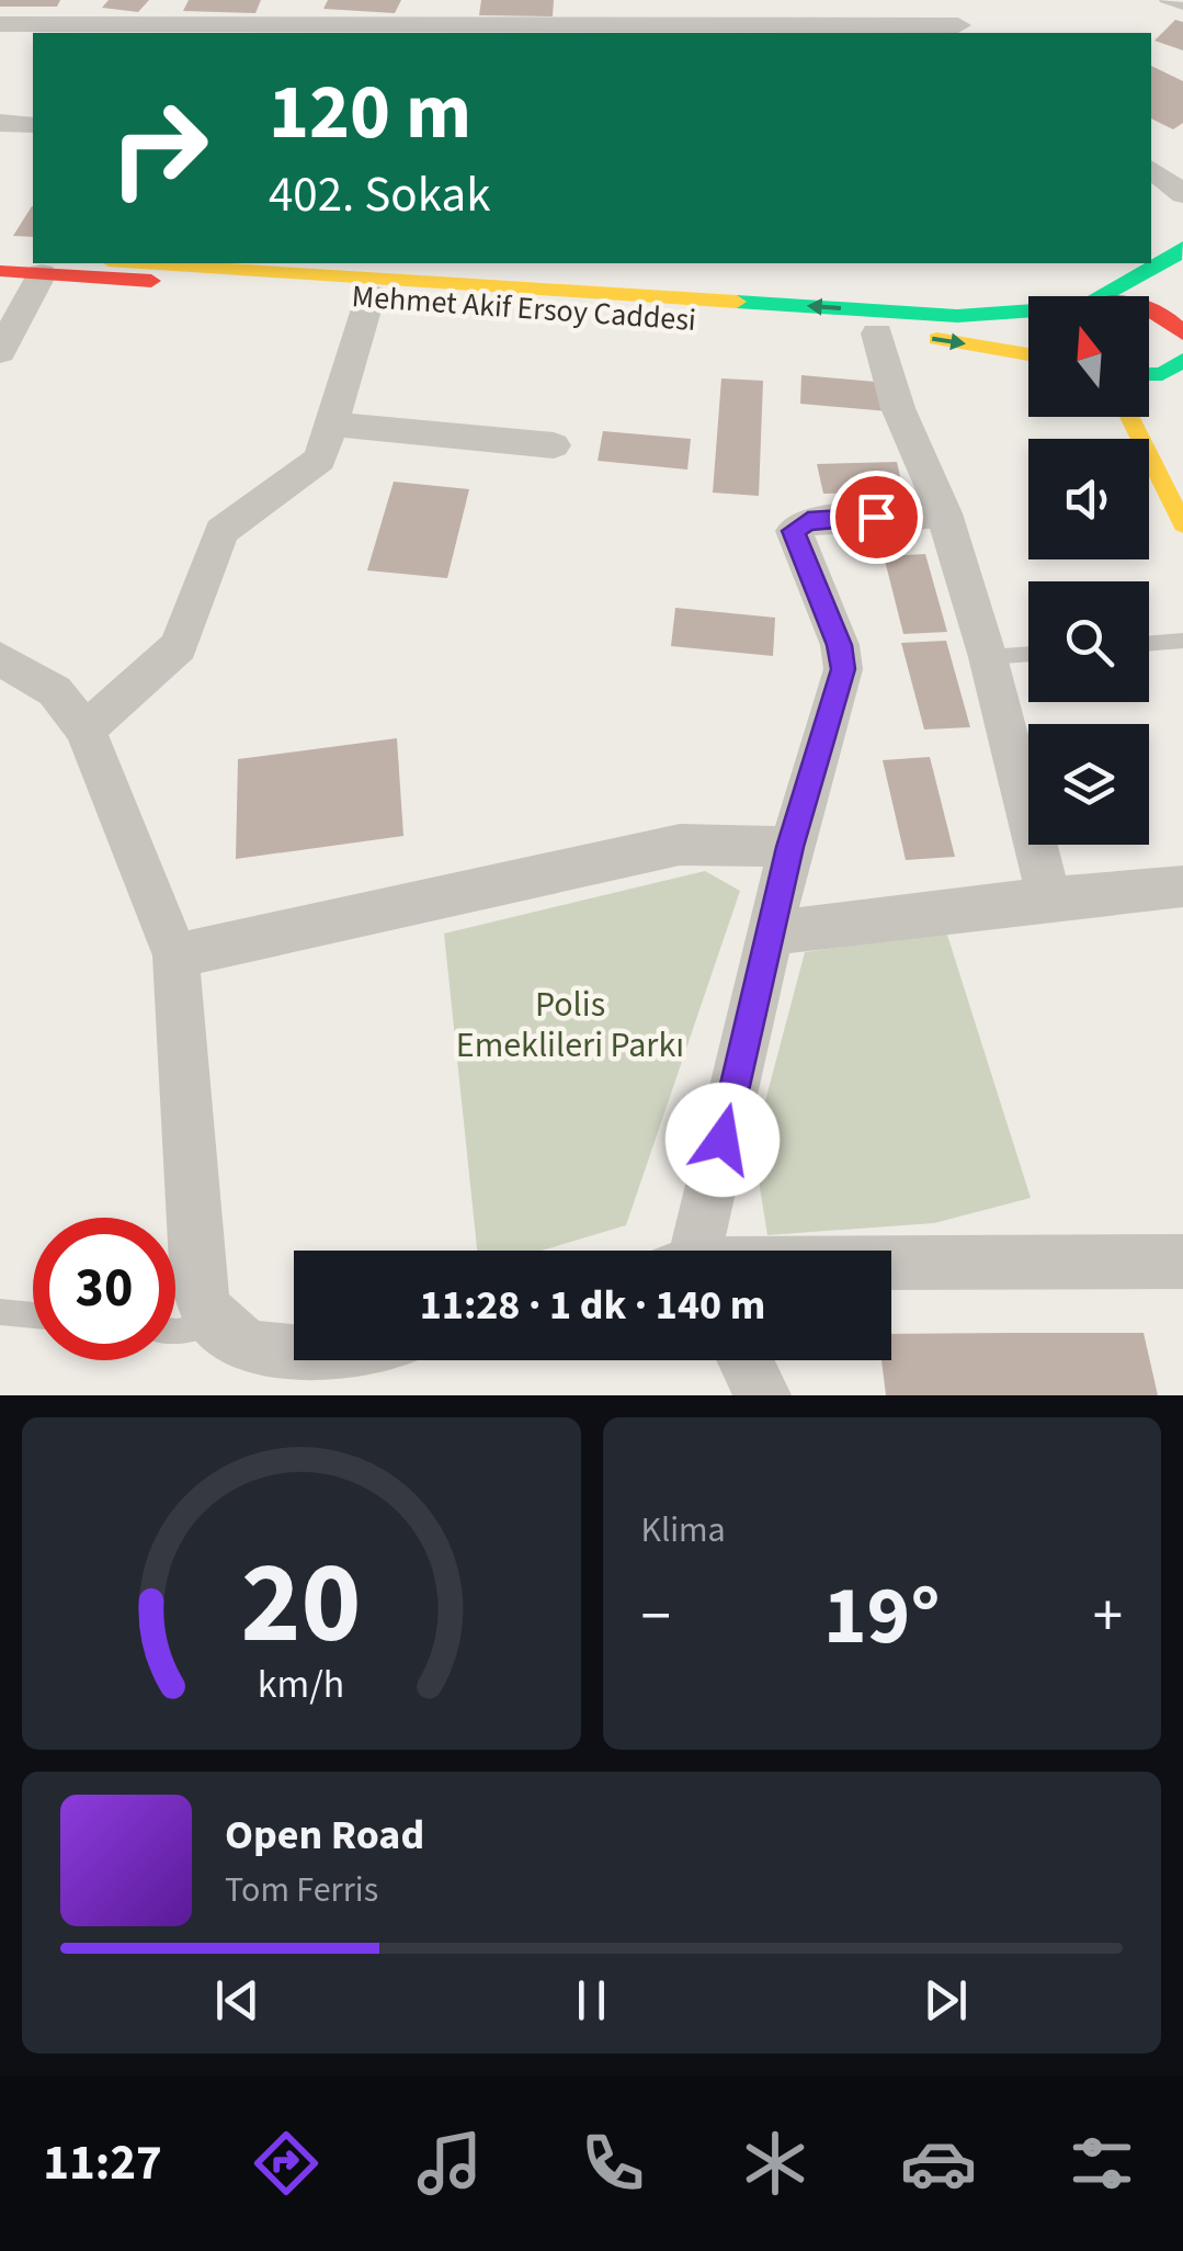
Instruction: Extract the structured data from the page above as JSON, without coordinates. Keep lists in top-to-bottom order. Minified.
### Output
{"streets":{"main road":["Mehmet Akif Ersoy Caddesi"]},"parks":["Polis Emeklileri Parkı"],"north":"top","page":{"turn":["120 m","402. Sokak"],"limit":"30","trip":"11:28 · 1 dk · 140 m","tile":"Klima","heat":["−","19°","+"],"song":["Open Road","Tom Ferris"],"tabs":"11:27","gauge":["20","km/h"]}}
